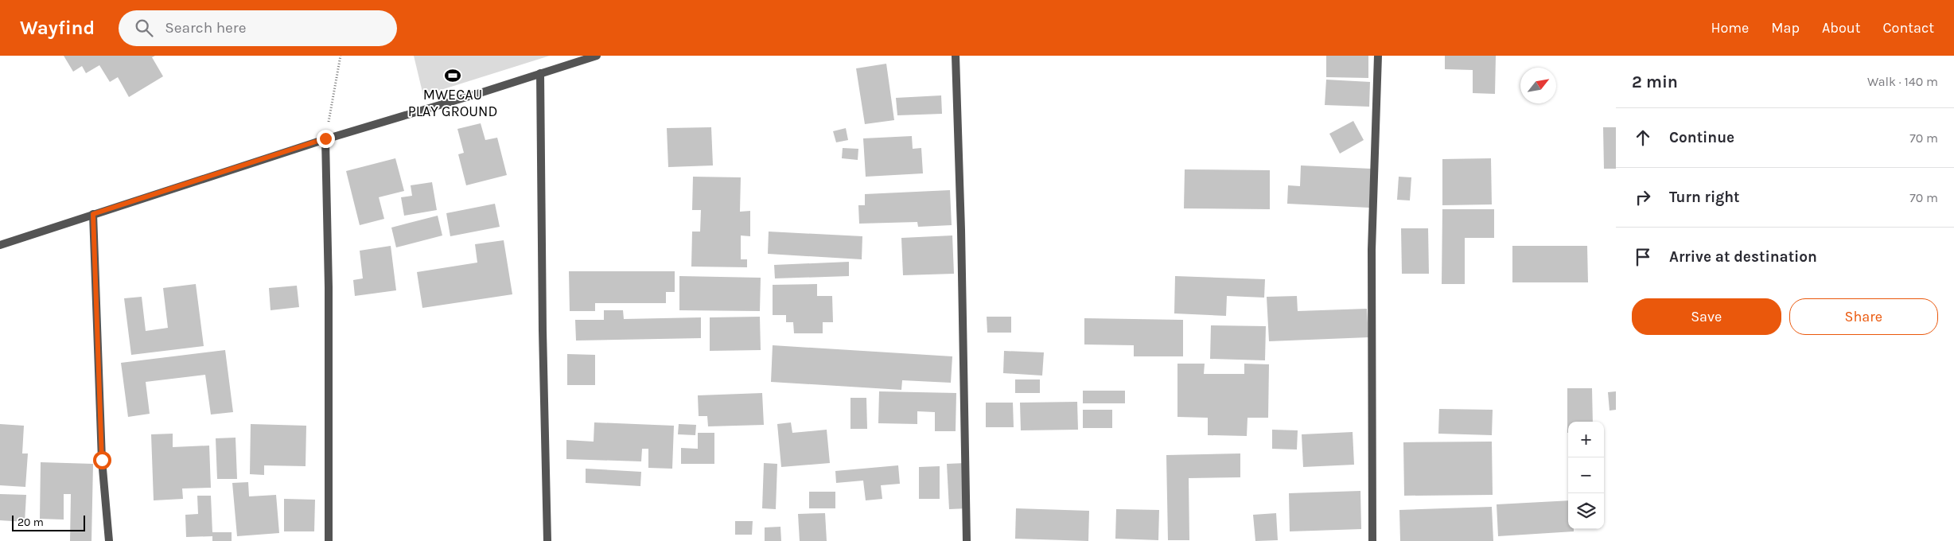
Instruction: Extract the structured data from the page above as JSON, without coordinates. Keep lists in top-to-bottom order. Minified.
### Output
{"places":{"sports":["MWECAU PLAY GROUND"]},"scale_bar":"20 m","north":"top right","page":{"header":"Wayfind","search":"Search here","nav":["Home","Map","About","Contact"],"heading":["2 min","Walk · 140 m"],"list":[["Continue","70 m"],["Turn right","70 m"],"Arrive at destination"],"buttons":["Save","Share"],"map_buttons":["+","−"],"scale":"20 m"}}
